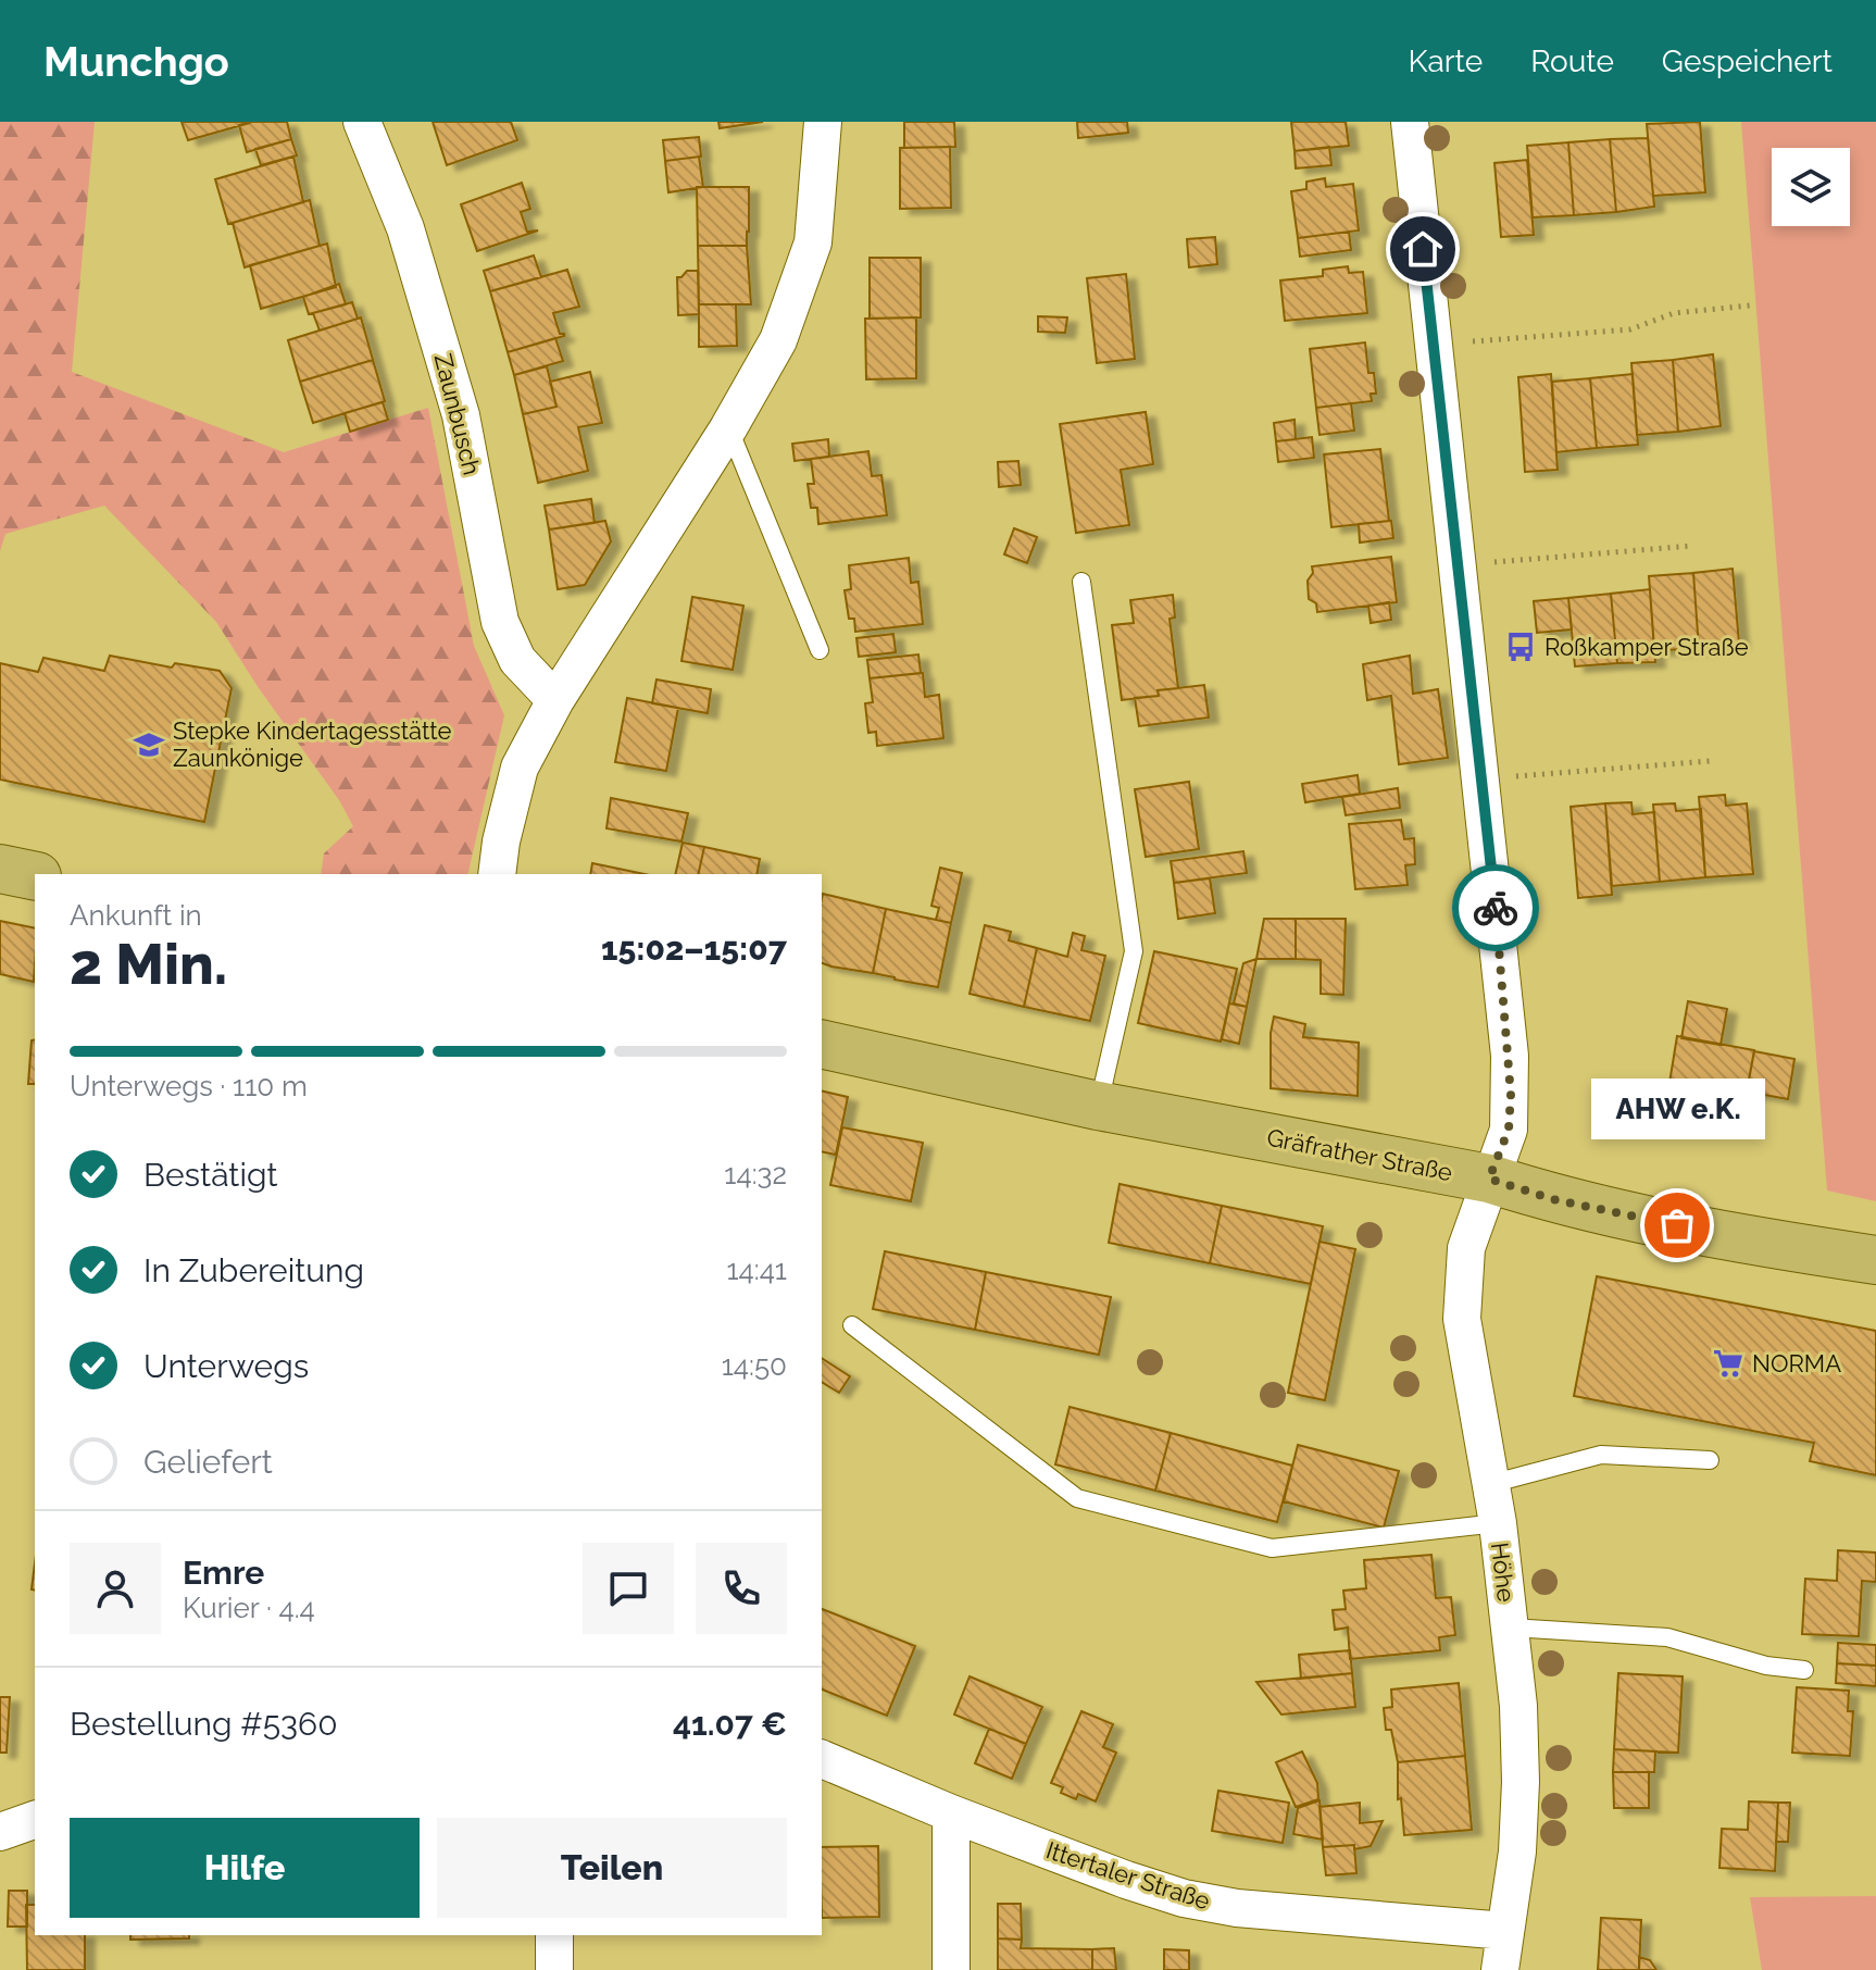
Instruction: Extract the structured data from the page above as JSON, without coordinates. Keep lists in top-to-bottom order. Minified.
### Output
{"streets":{"main road":["Gräfrather Straße"],"street":["Zaunbusch","Höhe","Ittertaler Straße"]},"crossings":[["Gräfrather Straße","Höhe"],["Höhe","Ittertaler Straße"]],"places":{"bus stop":["Roßkamper Straße"],"school or university":["Stepke Kindertagesstätte Zaunkönige"],"other":["AHW e.K."],"supermarket":["NORMA"]},"page":{"header":"Munchgo","nav":["Karte","Route","Gespeichert"],"heading":["2 Min.","Ankunft in","15:02–15:07"],"panel":["Emre","Kurier · 4.4","Bestellung #5360","41.07 €"],"bar":"Unterwegs · 110 m","bubble":"AHW e.K.","list":[["Bestätigt","14:32"],["In Zubereitung","14:41"],["Unterwegs","14:50"],"Geliefert"],"buttons":["Hilfe","Teilen"]}}
